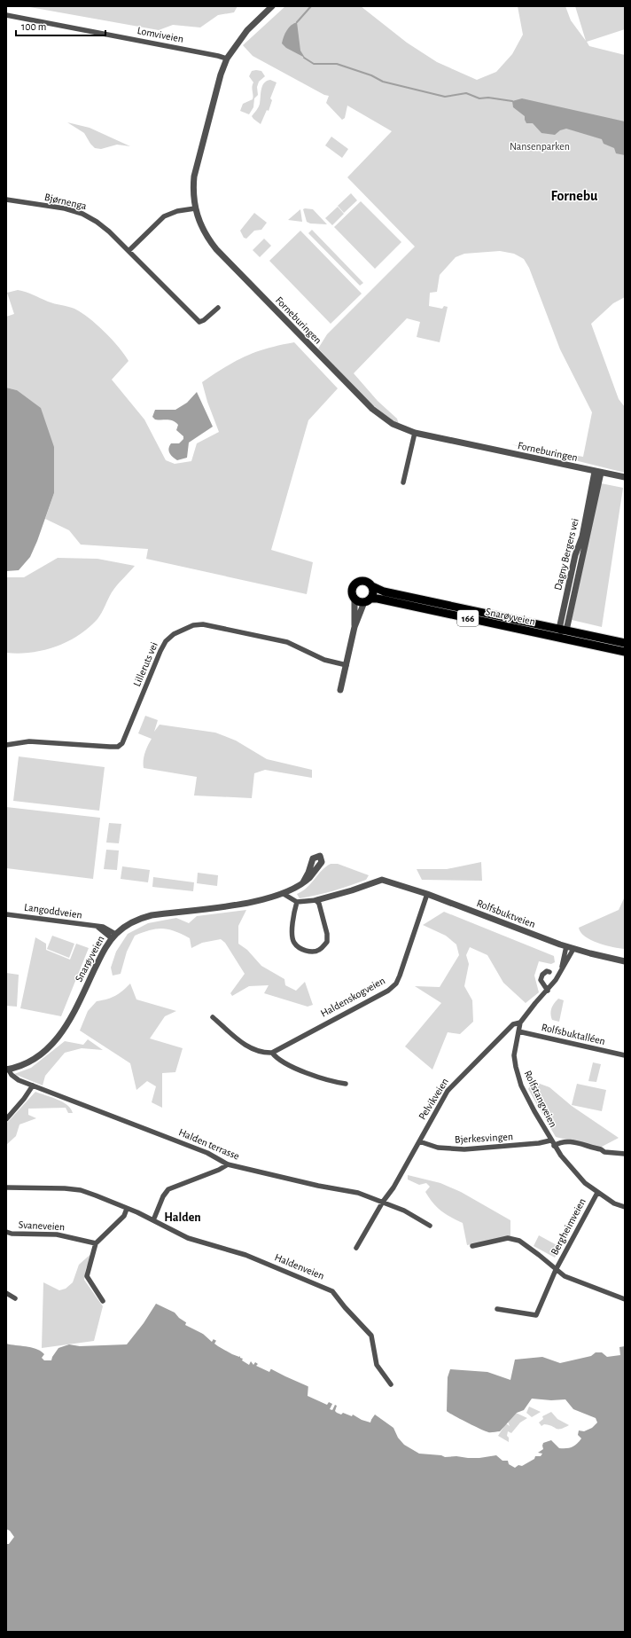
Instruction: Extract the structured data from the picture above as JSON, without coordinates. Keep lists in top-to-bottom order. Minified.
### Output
{"streets":{"main road":["Snarøyveien","166"],"street":["Lomviveien","Bjørnenga","Forneburingen","Dagny Bergers vei","Lilleruts vei","Langoddveien","Rolfsbuktveien","Haldenskogveien","Rolfsbuktalléen","Pelvikveien","Rolfstangveien","Bjerkesvingen","Halden terrasse","Svaneveien","Bergheimveien","Haldenveien"]},"crossings":[["Lomviveien","Forneburingen"],["Forneburingen","Dagny Bergers vei"],["Dagny Bergers vei","Snarøyveien"],["Snarøyveien","166"],["Snarøyveien","Langoddveien"],["Snarøyveien","Halden terrasse"],["Rolfsbuktveien","Haldenskogveien"],["Rolfsbuktveien","Rolfstangveien"],["Rolfsbuktalléen","Rolfstangveien"],["Pelvikveien","Rolfstangveien"],["Pelvikveien","Bjerkesvingen"],["Pelvikveien","Halden terrasse"],["Rolfstangveien","Bjerkesvingen"],["Rolfstangveien","Bergheimveien"]],"districts":["Fornebu","Halden"],"parks":["Nansenparken"],"scale_bar":"100 m"}
